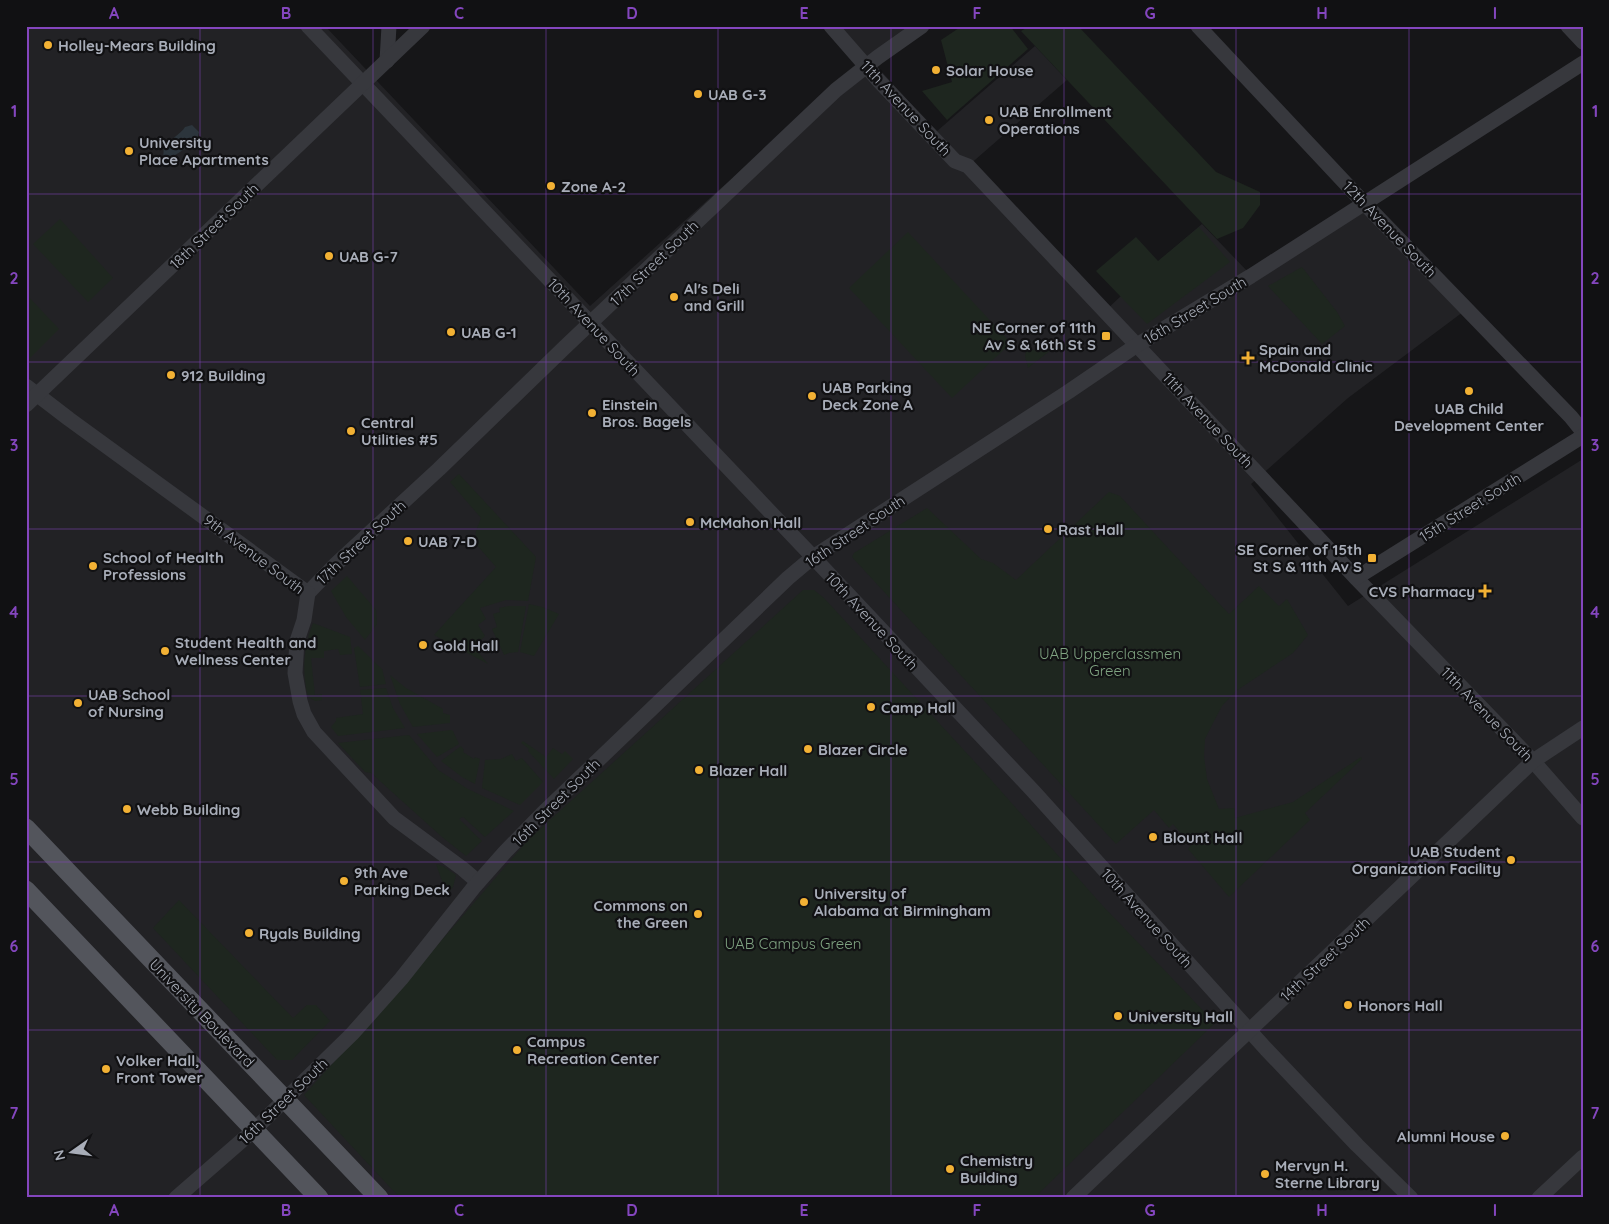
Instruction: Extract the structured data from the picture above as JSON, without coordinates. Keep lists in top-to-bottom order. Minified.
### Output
{"streets":{"main road":["University Boulevard"],"street":["11th Avenue South","18th Street South","12th Avenue South","17th Street South","16th Street South","10th Avenue South","15th Street South","9th Avenue South","14th Street South"]},"crossings":[["11th Avenue South","17th Street South"],["11th Avenue South","16th Street South"],["11th Avenue South","15th Street South"],["11th Avenue South","14th Street South"],["18th Street South","10th Avenue South"],["18th Street South","9th Avenue South"],["12th Avenue South","16th Street South"],["17th Street South","10th Avenue South"],["17th Street South","9th Avenue South"],["16th Street South","10th Avenue South"],["16th Street South","9th Avenue South"],["16th Street South","University Boulevard"],["10th Avenue South","14th Street South"]],"parks":["UAB Upperclassmen Green","UAB Campus Green"],"places":{"other":["Holley-Mears Building","Solar House","UAB G-3","UAB Enrollment Operations","University Place Apartments","Zone A-2","UAB G-7","Al's Deli and Grill","UAB G-1","912 Building","UAB Child Development Center","UAB Parking Deck Zone A","Einstein Bros. Bagels","Central Utilities #5","McMahon Hall","Rast Hall","UAB 7-D","School of Health Professions","Gold Hall","Student Health and Wellness Center","UAB School of Nursing","Camp Hall","Blazer Circle","Blazer Hall","Webb Building","Blount Hall","UAB Student Organization Facility","9th Ave Parking Deck","University of Alabama at Birmingham","Commons on the Green","Ryals Building","Honors Hall","University Hall","Campus Recreation Center","Volker Hall, Front Tower","Alumni House","Chemistry Building","Mervyn H. Sterne Library"],"transit":["NE Corner of 11th Av S & 16th St S","SE Corner of 15th St S & 11th Av S"],"health":["Spain and McDonald Clinic","CVS Pharmacy"]},"north":"left","grid":{"columns":["A","B","C","D","E","F","G","H","I"],"rows":["1","2","3","4","5","6","7"]}}
